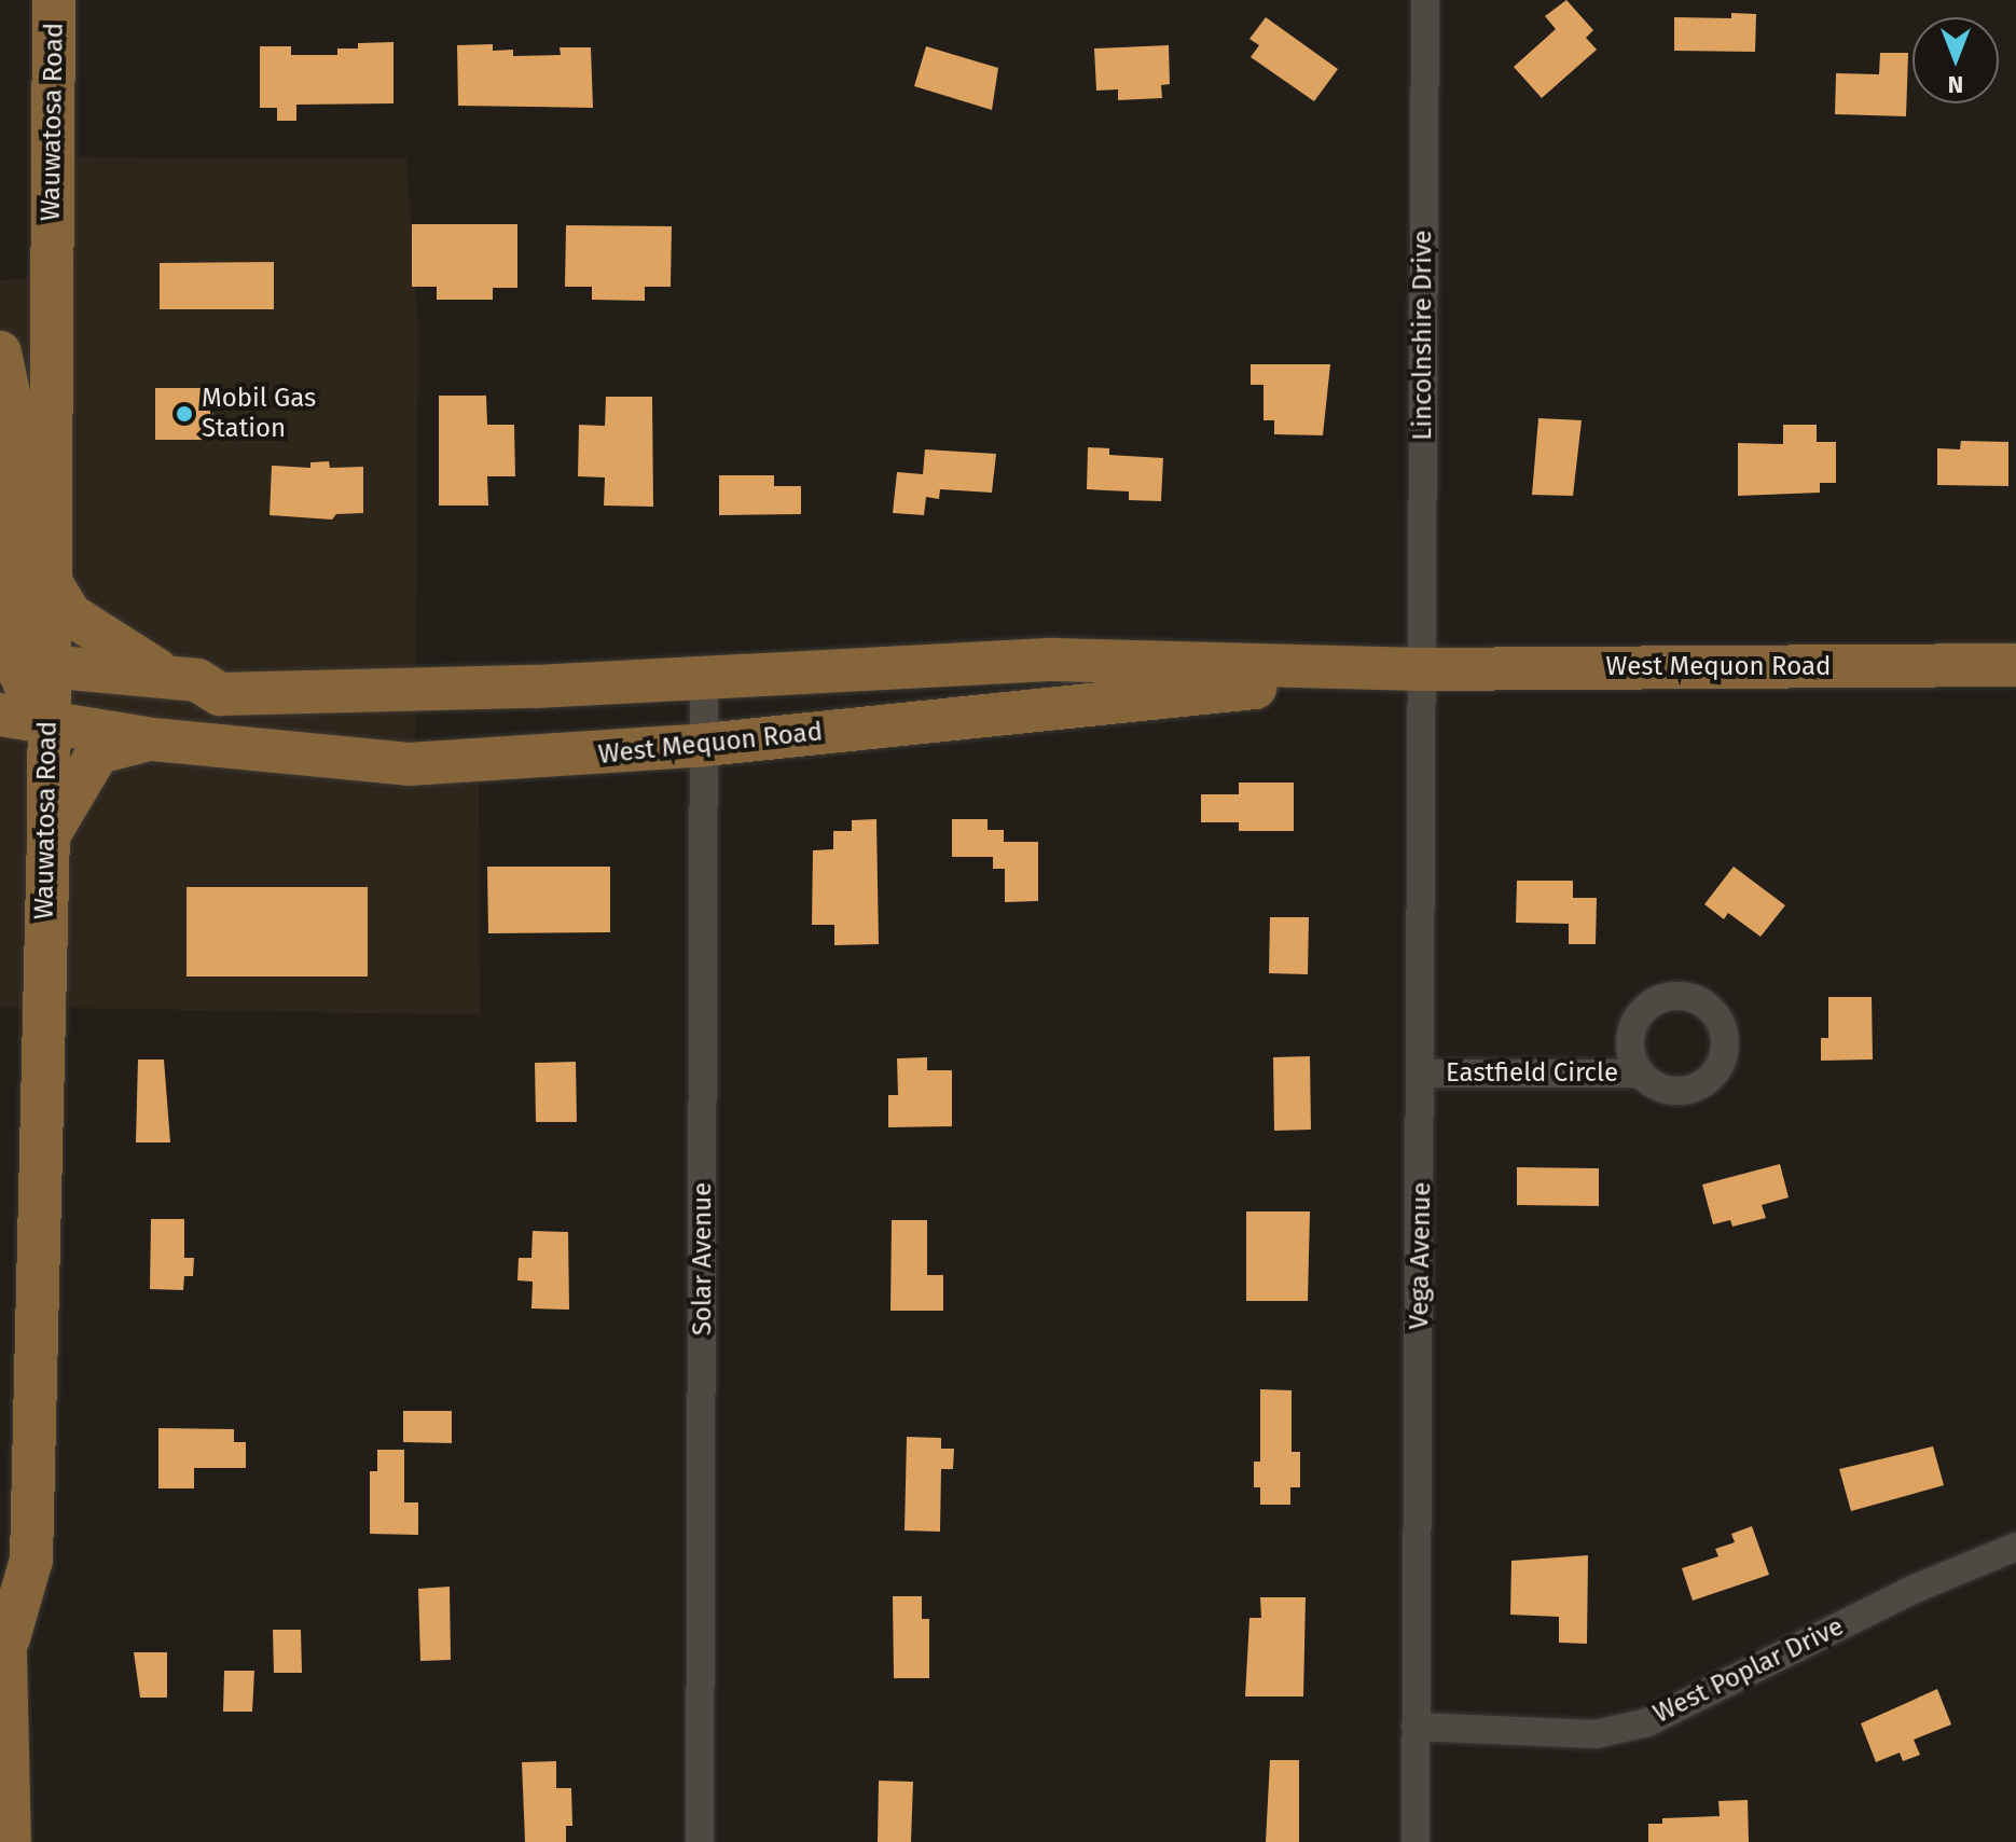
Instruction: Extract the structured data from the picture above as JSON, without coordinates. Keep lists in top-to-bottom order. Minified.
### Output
{"streets":{"main road":["Wauwatosa Road","West Mequon Road"],"street":["Lincolnshire Drive","Eastfield Circle","Vega Avenue","Solar Avenue","West Poplar Drive"]},"crossings":[["Wauwatosa Road","West Mequon Road"],["Lincolnshire Drive","West Mequon Road"],["Lincolnshire Drive","Vega Avenue"],["West Mequon Road","Vega Avenue"],["West Mequon Road","Solar Avenue"],["Eastfield Circle","Vega Avenue"],["Vega Avenue","West Poplar Drive"]],"places":["Mobil Gas Station"],"north":"bottom"}
